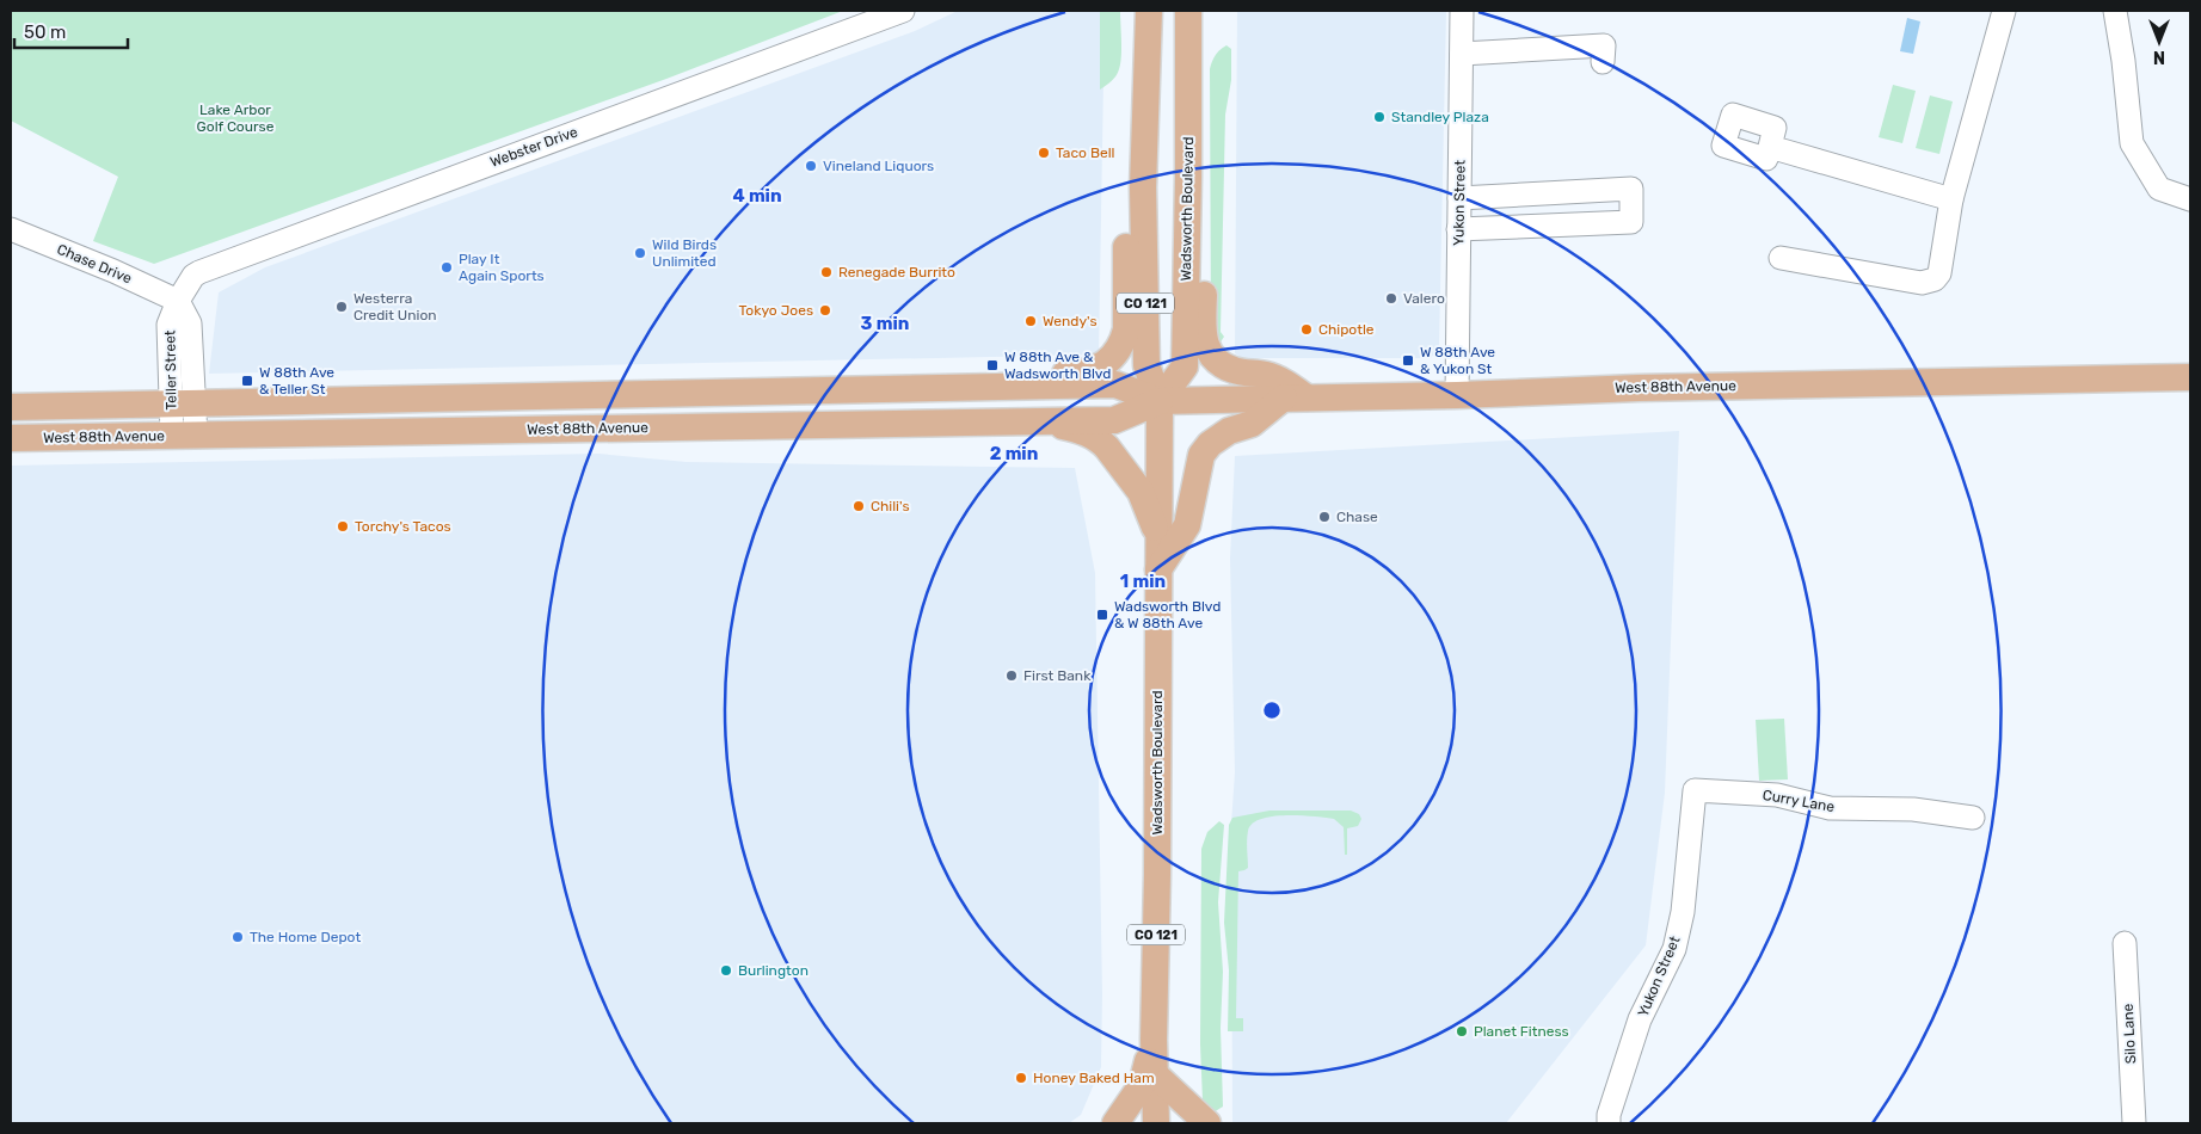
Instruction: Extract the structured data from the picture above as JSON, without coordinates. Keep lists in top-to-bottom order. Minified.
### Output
{"streets":{"main road":["Wadsworth Boulevard","CO 121","West 88th Avenue"],"street":["Webster Drive","Yukon Street","Chase Drive","Teller Street","Curry Lane","Silo Lane"]},"crossings":[["Webster Drive","Chase Drive"],["Webster Drive","Teller Street"],["Yukon Street","West 88th Avenue"],["Yukon Street","Curry Lane"],["Wadsworth Boulevard","West 88th Avenue"],["Chase Drive","Teller Street"],["Teller Street","West 88th Avenue"]],"parks":["Lake Arbor Golf Course"],"places":{"other":["Standley Plaza","Taco Bell","Vineland Liquors","Wild Birds Unlimited","Play It Again Sports","Renegade Burrito","Valero","Westerra Credit Union","Tokyo Joes","Wendy's","Chipotle","Chili's","Chase","Torchy's Tacos","First Bank","The Home Depot","Burlington","Planet Fitness","Honey Baked Ham"],"transit":["W 88th Ave & Yukon St","W 88th Ave & Wadsworth Blvd","W 88th Ave & Teller St","Wadsworth Blvd & W 88th Ave"]},"scale_bar":"50 m","north":"bottom","rings":["4 min","3 min","2 min","1 min"]}
